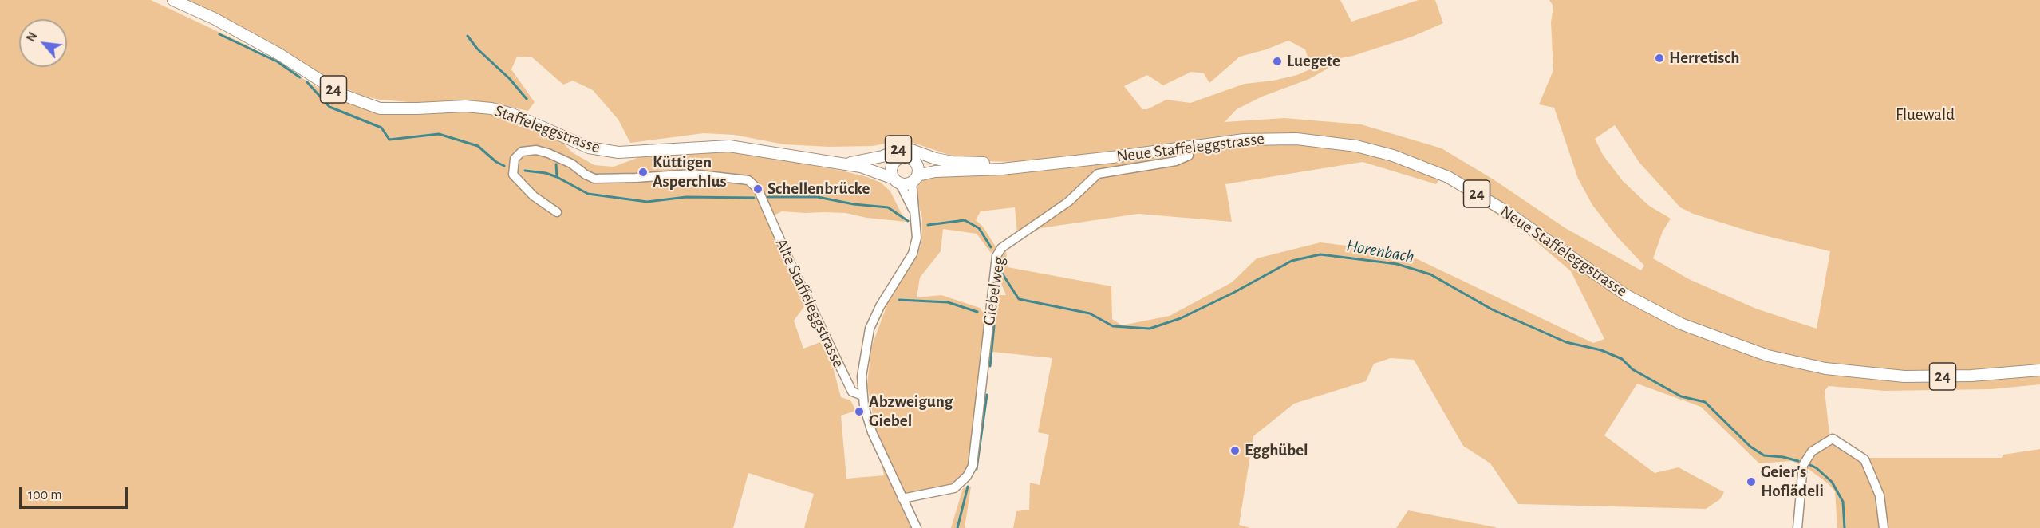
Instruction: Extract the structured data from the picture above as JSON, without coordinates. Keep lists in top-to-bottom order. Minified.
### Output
{"streets":{"main road":["24","Staffeleggstrasse","Neue Staffeleggstrasse"],"street":["Giebelweg","Alte Staffeleggstrasse"]},"crossings":[["24","Staffeleggstrasse"],["24","Neue Staffeleggstrasse"],["Staffeleggstrasse","Neue Staffeleggstrasse"]],"water":["Horenbach"],"parks":["Fluewald"],"places":["Herretisch","Luegete","Küttigen Asperchlus","Schellenbrücke","Abzweigung Giebel","Egghübel","Geier's Hoflädeli"],"scale_bar":"100 m","north":"top left"}
